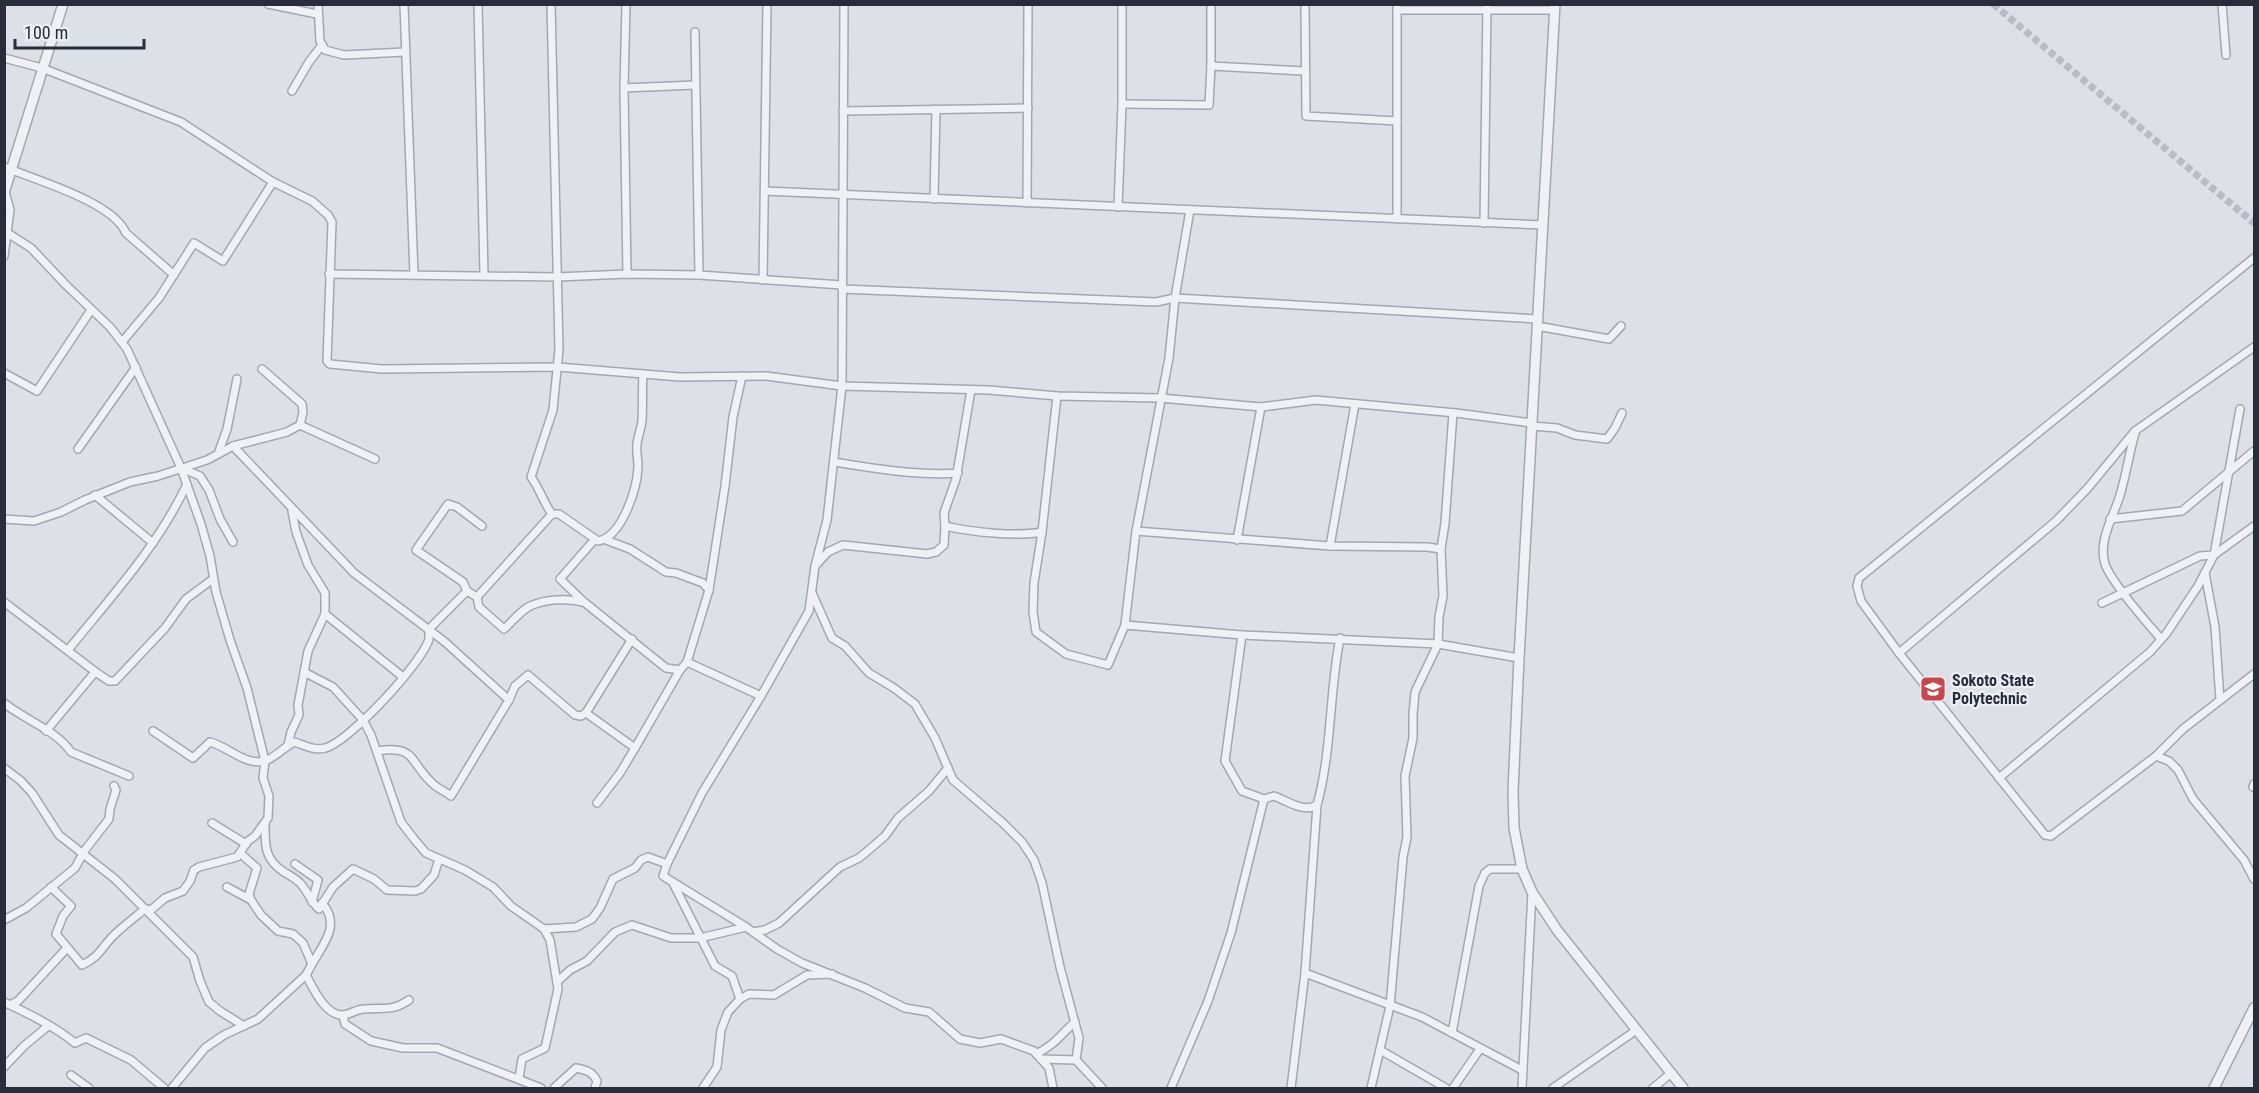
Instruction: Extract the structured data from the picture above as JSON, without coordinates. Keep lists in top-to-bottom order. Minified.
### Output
{"places":{"school or university":["Sokoto State Polytechnic"]},"scale_bar":"100 m"}
